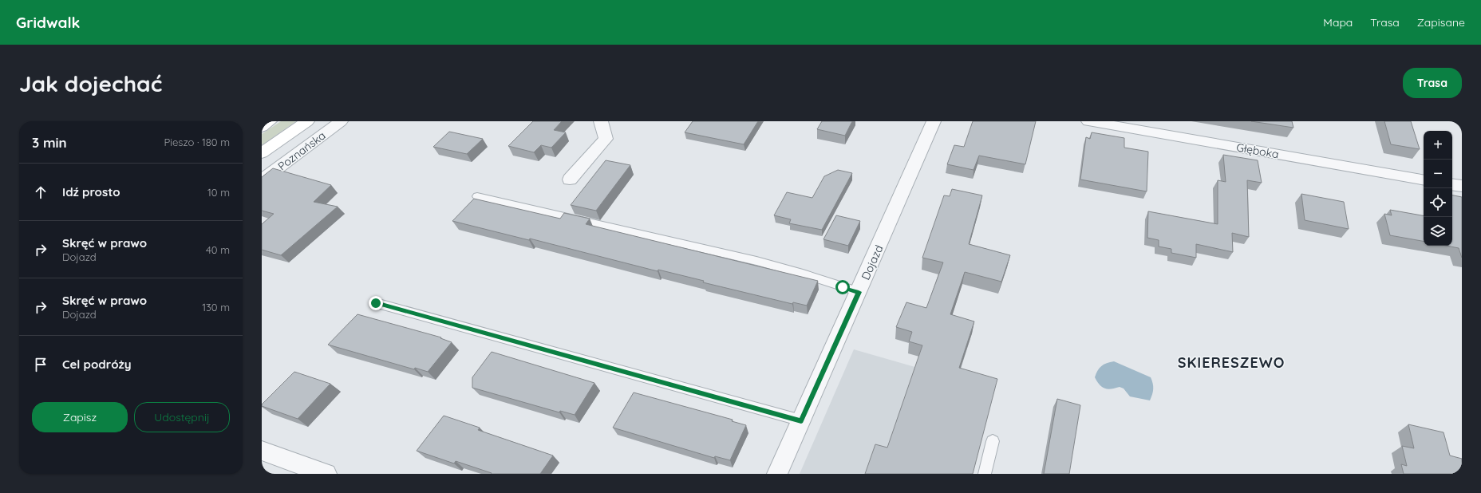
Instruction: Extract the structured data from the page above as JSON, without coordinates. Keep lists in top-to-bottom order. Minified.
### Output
{"streets":{"main road":["Poznańska"],"street":["Głęboka","Dojazd"]},"districts":["SKIERESZEWO"],"page":{"header":"Gridwalk","nav":["Mapa","Trasa","Zapisane"],"buttons":["Trasa",["Zapisz","Udostępnij"]],"title":"Jak dojechać","heading":["3 min","Pieszo · 180 m"],"map_buttons":["+","−"],"list":[["Idź prosto","10 m"],["Skręć w prawo","Dojazd","40 m"],["Skręć w prawo","Dojazd","130 m"],"Cel podróży"]}}
